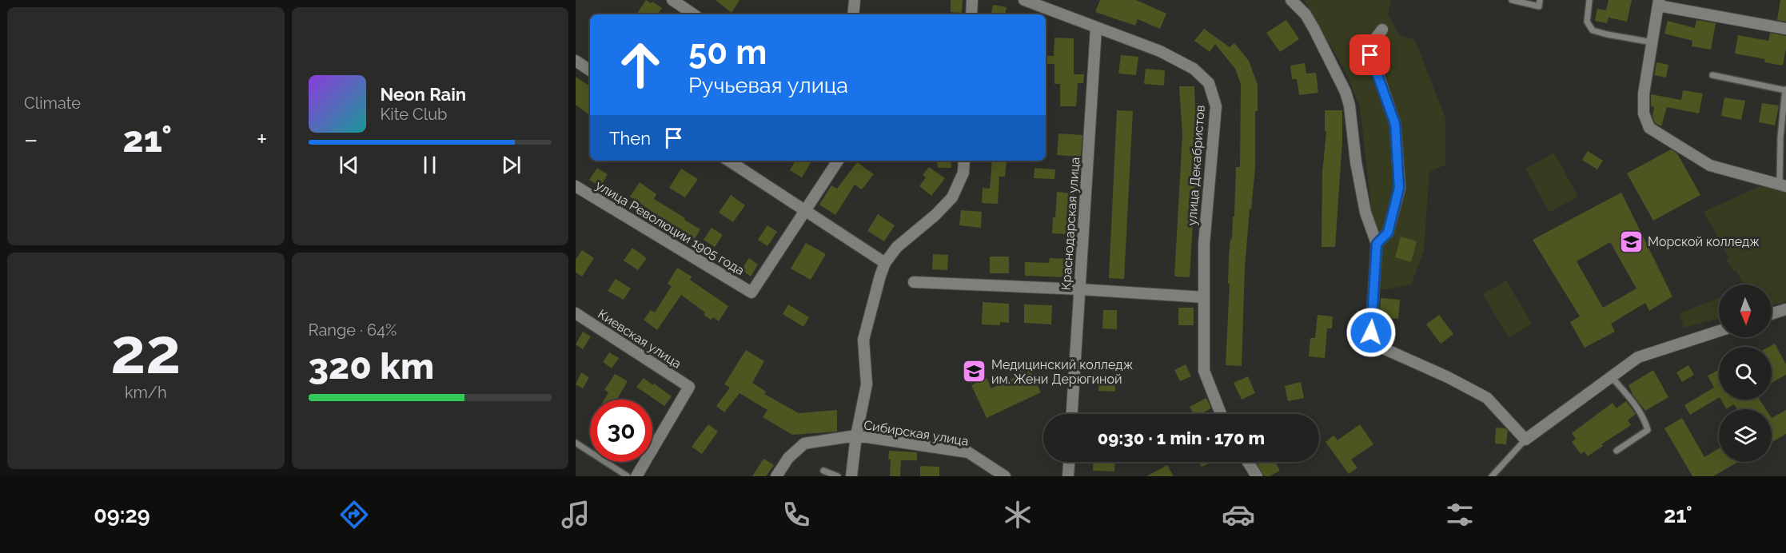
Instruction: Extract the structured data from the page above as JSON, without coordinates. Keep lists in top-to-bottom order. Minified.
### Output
{"streets":{"street":["улица Декабристов","Краснодарская улица","улица Революции 1905 года","Киевская улица","Сибирская улица"]},"crossings":[["улица Декабристов","Краснодарская улица"]],"places":{"school or university":["Морской колледж","Медицинский колледж им. Жени Дерюгиной"]},"north":"bottom","page":{"tile":["Climate",["22","km/h"],["Range · 64%","320 km"]],"turn":["50 m","Ручьевая улица"],"song":["Neon Rain","Kite Club"],"then":"Then","heat":["−","21°","+"],"limit":"30","trip":"09:30 · 1 min · 170 m","tabs":["09:29","21°"]}}
